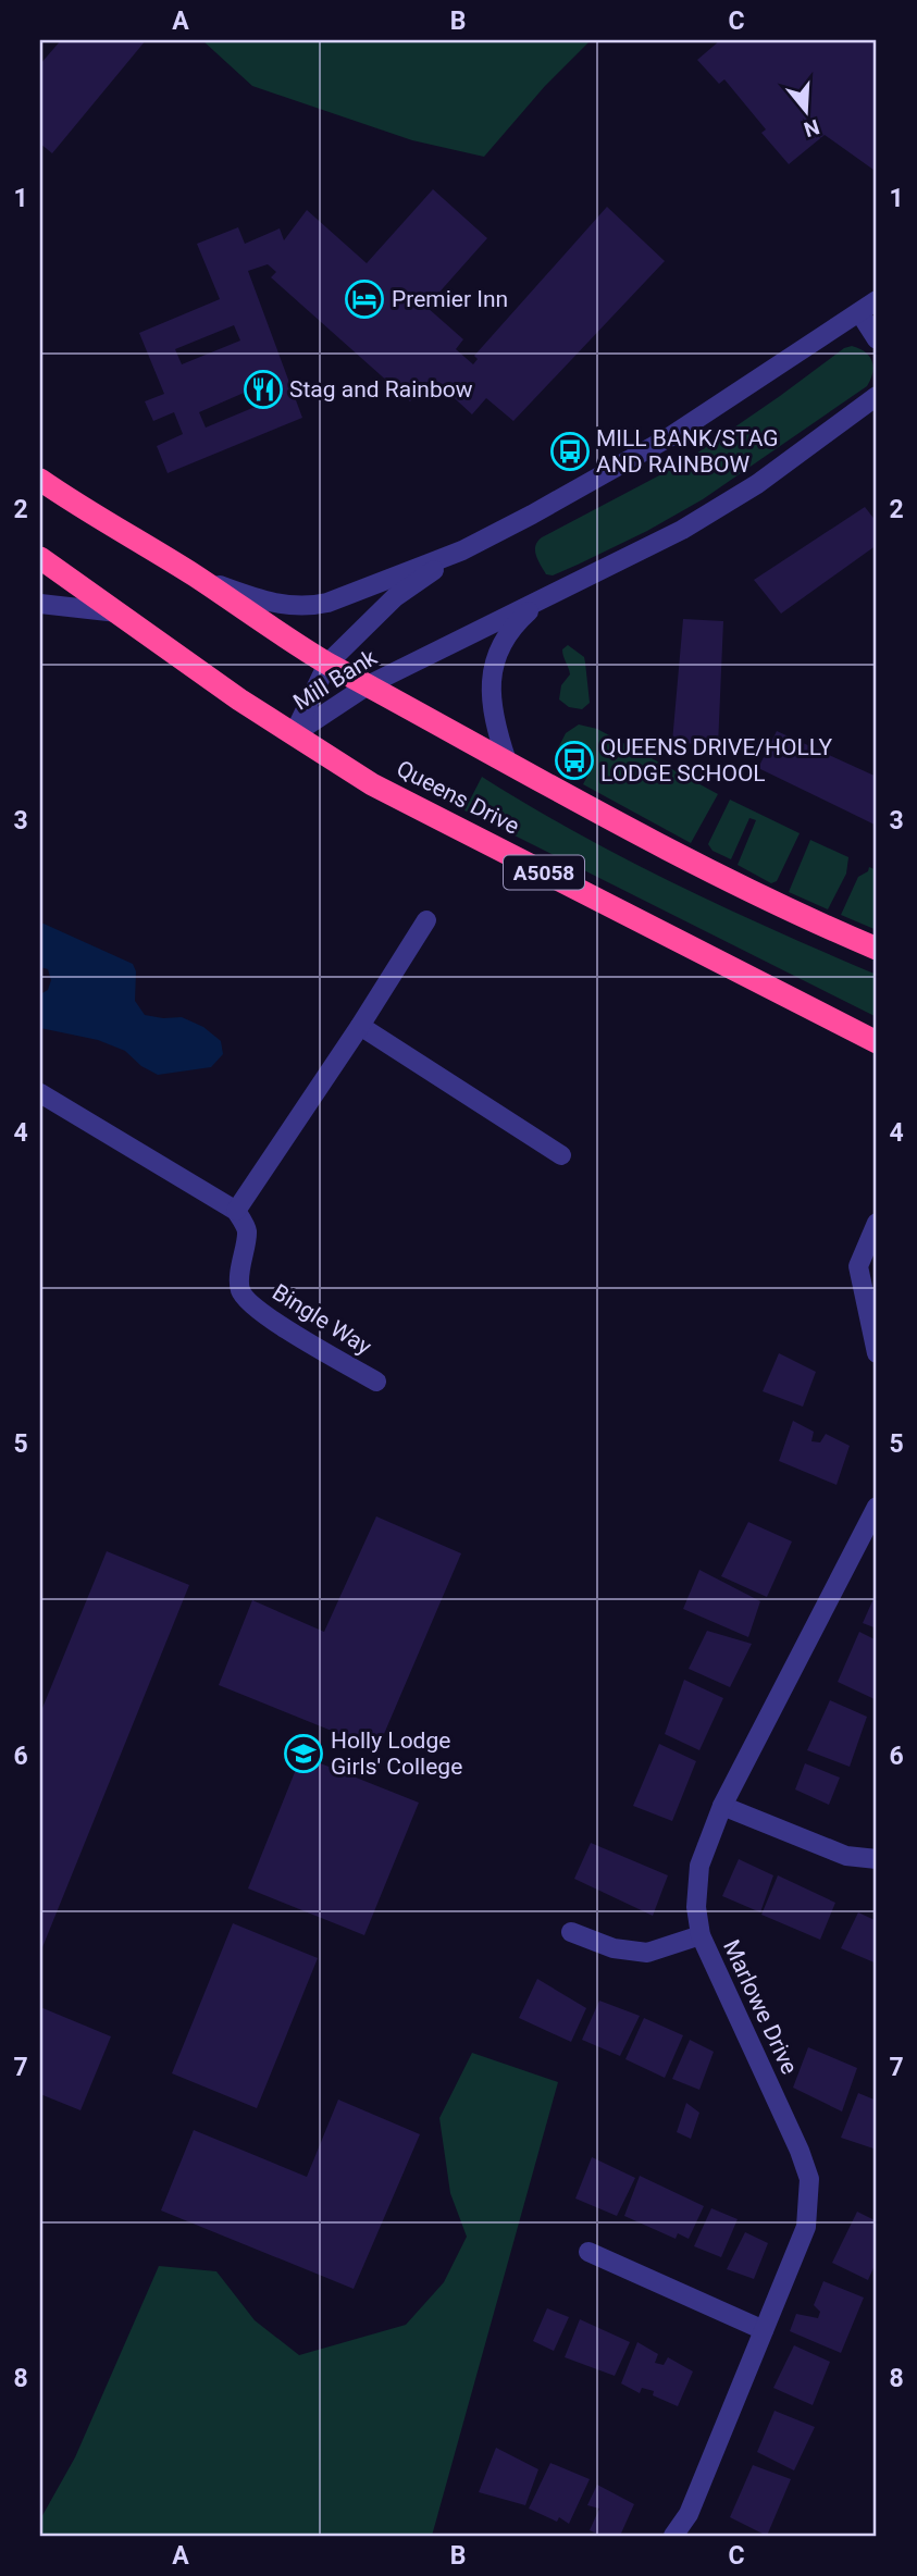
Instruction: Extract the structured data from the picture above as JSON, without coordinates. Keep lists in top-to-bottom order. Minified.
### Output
{"streets":{"highway":["Queens Drive","A5058"],"street":["Mill Bank","Bingle Way","Marlowe Drive"]},"crossings":[["Mill Bank","Queens Drive"]],"places":{"hotel":["Premier Inn"],"restaurant":["Stag and Rainbow"],"bus stop":["MILL BANK/STAG AND RAINBOW","QUEENS DRIVE/HOLLY LODGE SCHOOL"],"school or university":["Holly Lodge Girls' College"]},"north":"bottom","grid":{"columns":["A","B","C"],"rows":["1","2","3","4","5","6","7","8"]}}
